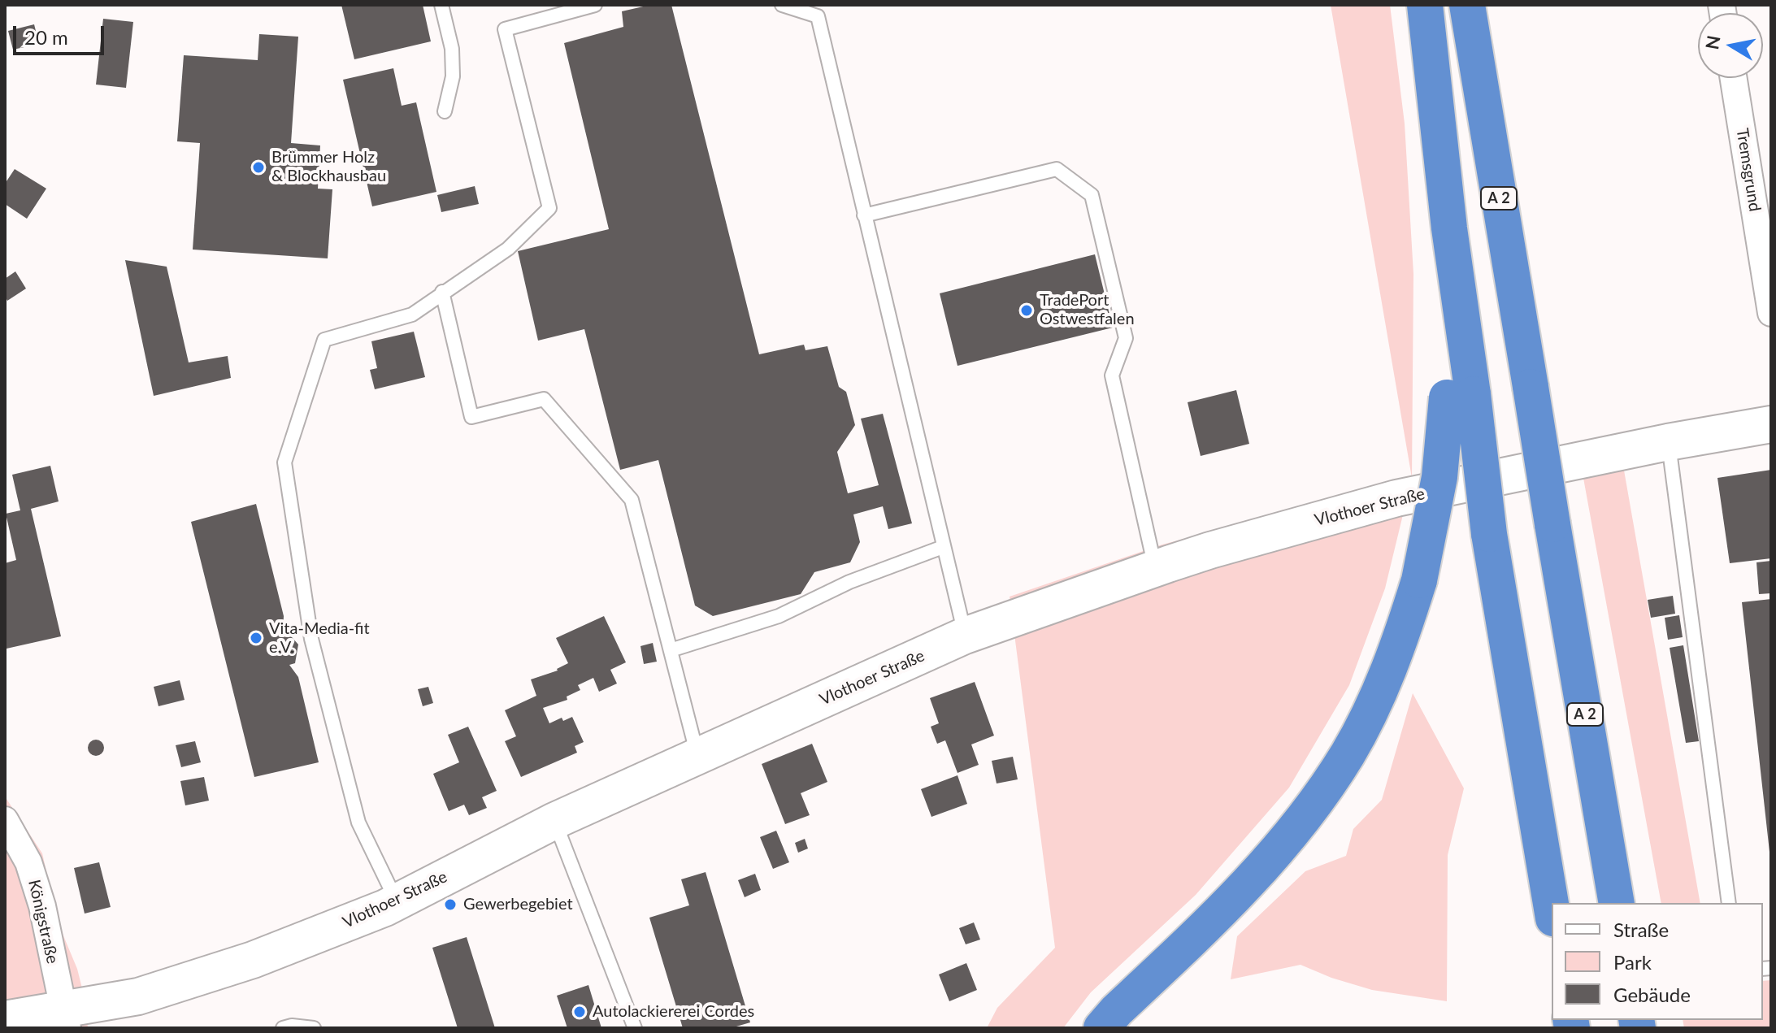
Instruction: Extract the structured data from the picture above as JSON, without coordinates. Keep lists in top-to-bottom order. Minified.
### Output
{"streets":{"highway":["A 2"],"main road":["Vlothoer Straße"],"street":["Tremsgrund","Königstraße"]},"crossings":[["Vlothoer Straße","Königstraße"]],"places":["Brümmer Holz & Blockhausbau","TradePort Ostwestfalen","Vita-Media-fit e.V.","Gewerbegebiet","Autolackiererei Cordes"],"legend":["Straße","Park","Gebäude"],"scale_bar":"20 m","north":"left"}
